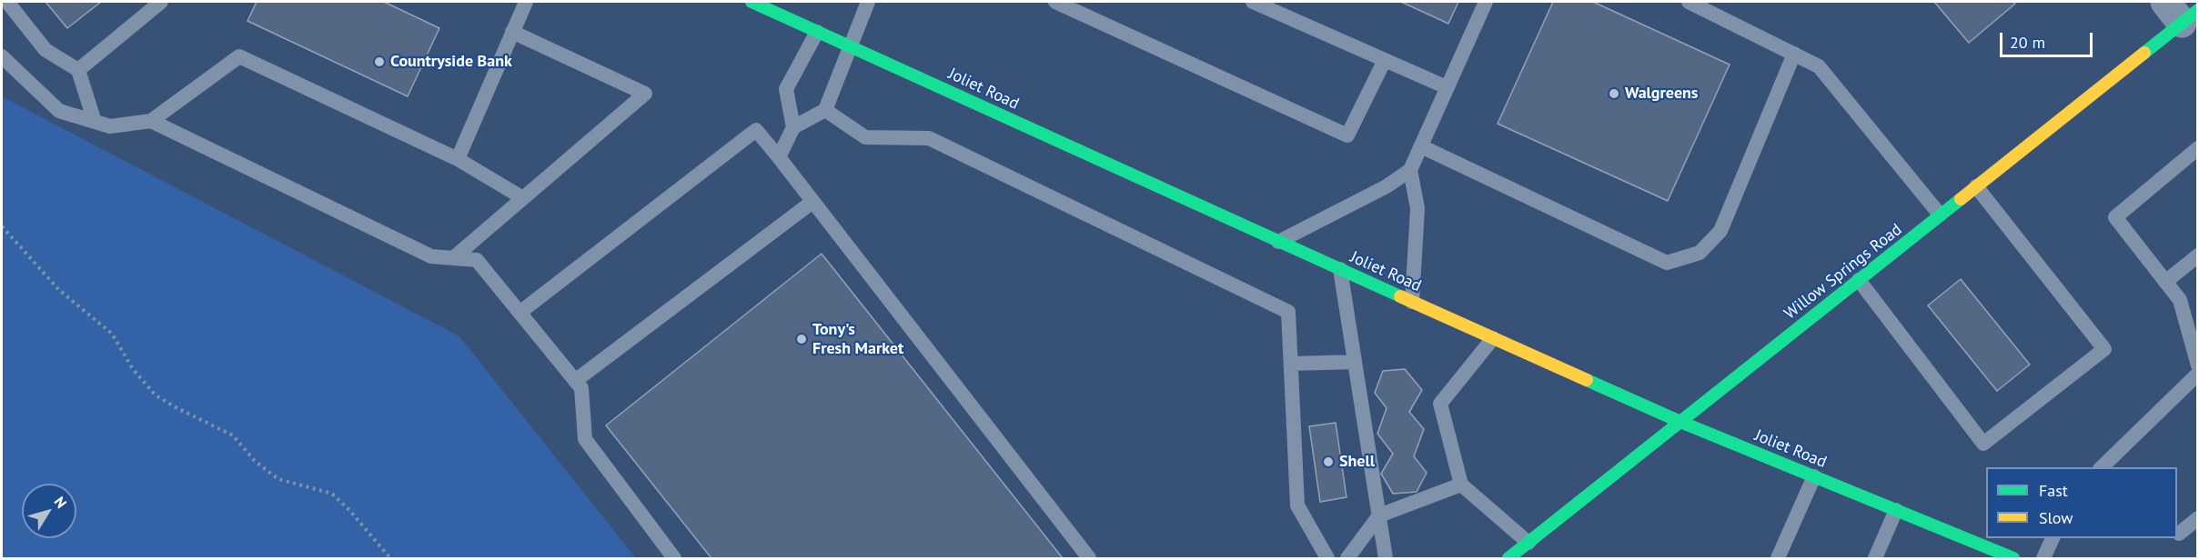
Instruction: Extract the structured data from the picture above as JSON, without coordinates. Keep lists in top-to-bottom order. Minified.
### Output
{"streets":{"main road":["Joliet Road","Willow Springs Road"]},"crossings":[["Joliet Road","Willow Springs Road"]],"places":["Countryside Bank","Walgreens","Tony's Fresh Market","Shell"],"legend":["Fast","Slow"],"scale_bar":"20 m","north":"top right"}
